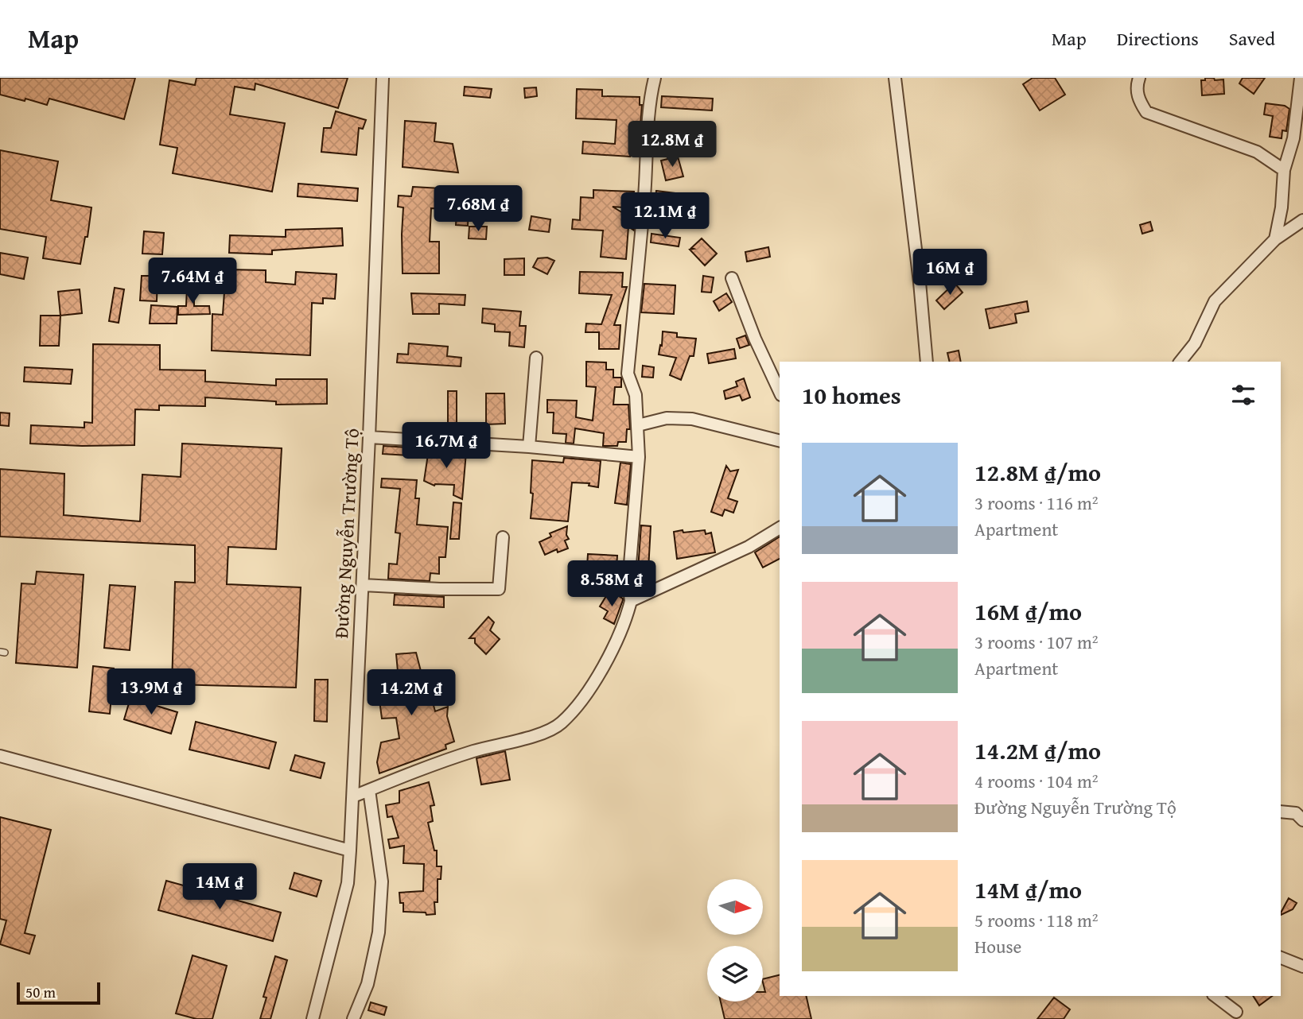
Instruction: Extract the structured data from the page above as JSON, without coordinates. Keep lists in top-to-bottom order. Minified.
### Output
{"streets":{"street":["Đường Nguyễn Trường Tộ"]},"scale_bar":"50 m","north":"right","page":{"header":"Map","nav":["Map","Directions","Saved"],"price":["12.8M ₫","7.68M ₫","12.1M ₫","16M ₫","7.64M ₫","16.7M ₫","8.58M ₫","13.9M ₫","14.2M ₫","14M ₫"],"heading":"10 homes","list":[{"name":"12.8M ₫/mo","note":"3 rooms · 116 m² · Apartment"},{"name":"16M ₫/mo","note":"3 rooms · 107 m² · Apartment"},{"name":"14.2M ₫/mo","note":"4 rooms · 104 m² · Đường Nguyễn Trường Tộ"},{"name":"14M ₫/mo","note":"5 rooms · 118 m² · House"}],"scale":"50 m"}}
